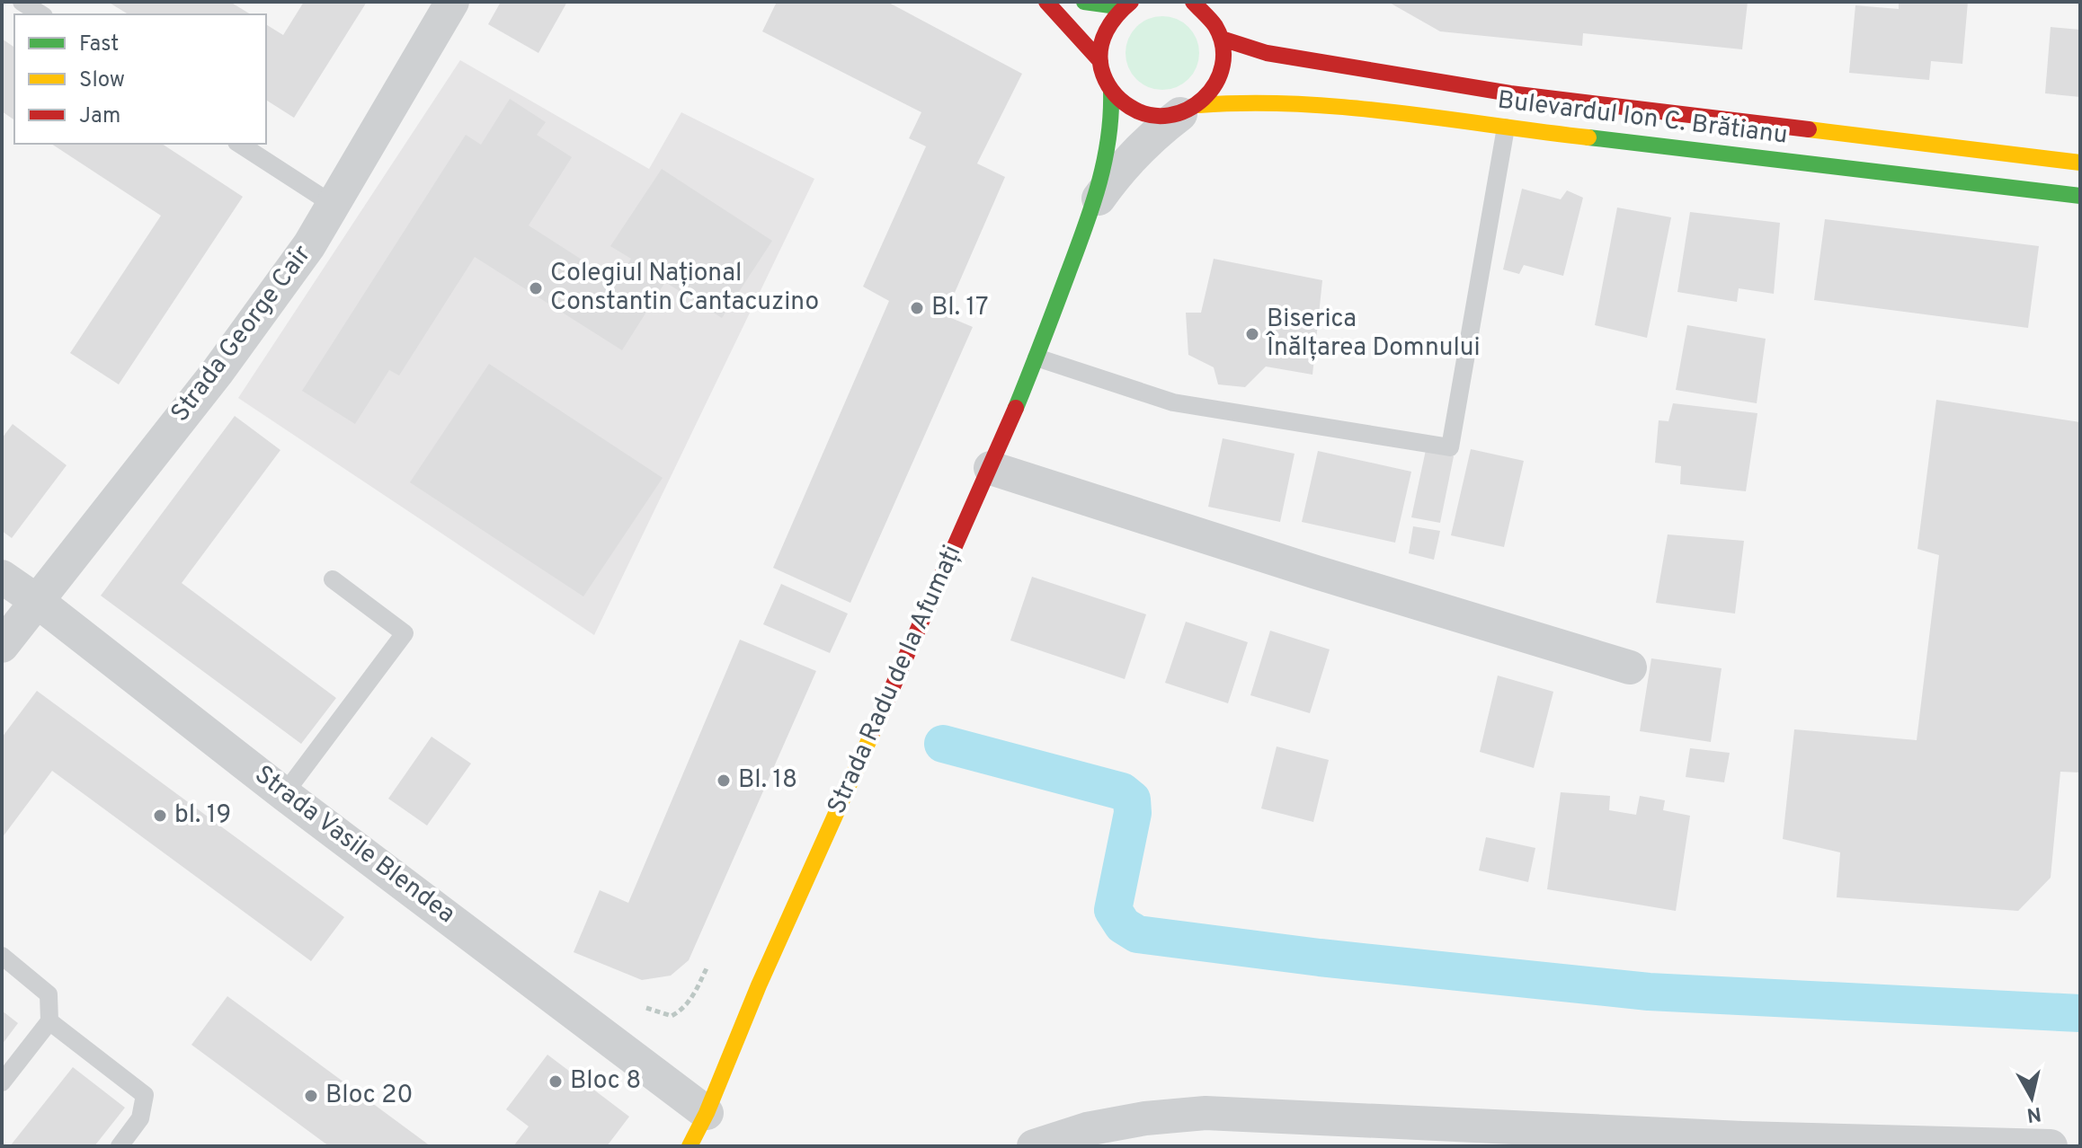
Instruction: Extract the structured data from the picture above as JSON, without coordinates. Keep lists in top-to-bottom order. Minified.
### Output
{"streets":{"main road":["Bulevardul Ion C. Brătianu","Strada Radu de la Afumați"],"street":["Strada George Cair","Strada Vasile Blendea"]},"crossings":[["Bulevardul Ion C. Brătianu","Strada Radu de la Afumați"],["Strada George Cair","Strada Vasile Blendea"],["Strada Radu de la Afumați","Strada Vasile Blendea"]],"places":["Colegiul Național Constantin Cantacuzino","Bl. 17","Biserica Înălțarea Domnului","Bl. 18","bl. 19","Bloc 8","Bloc 20"],"legend":["Fast","Slow","Jam"],"north":"bottom"}
